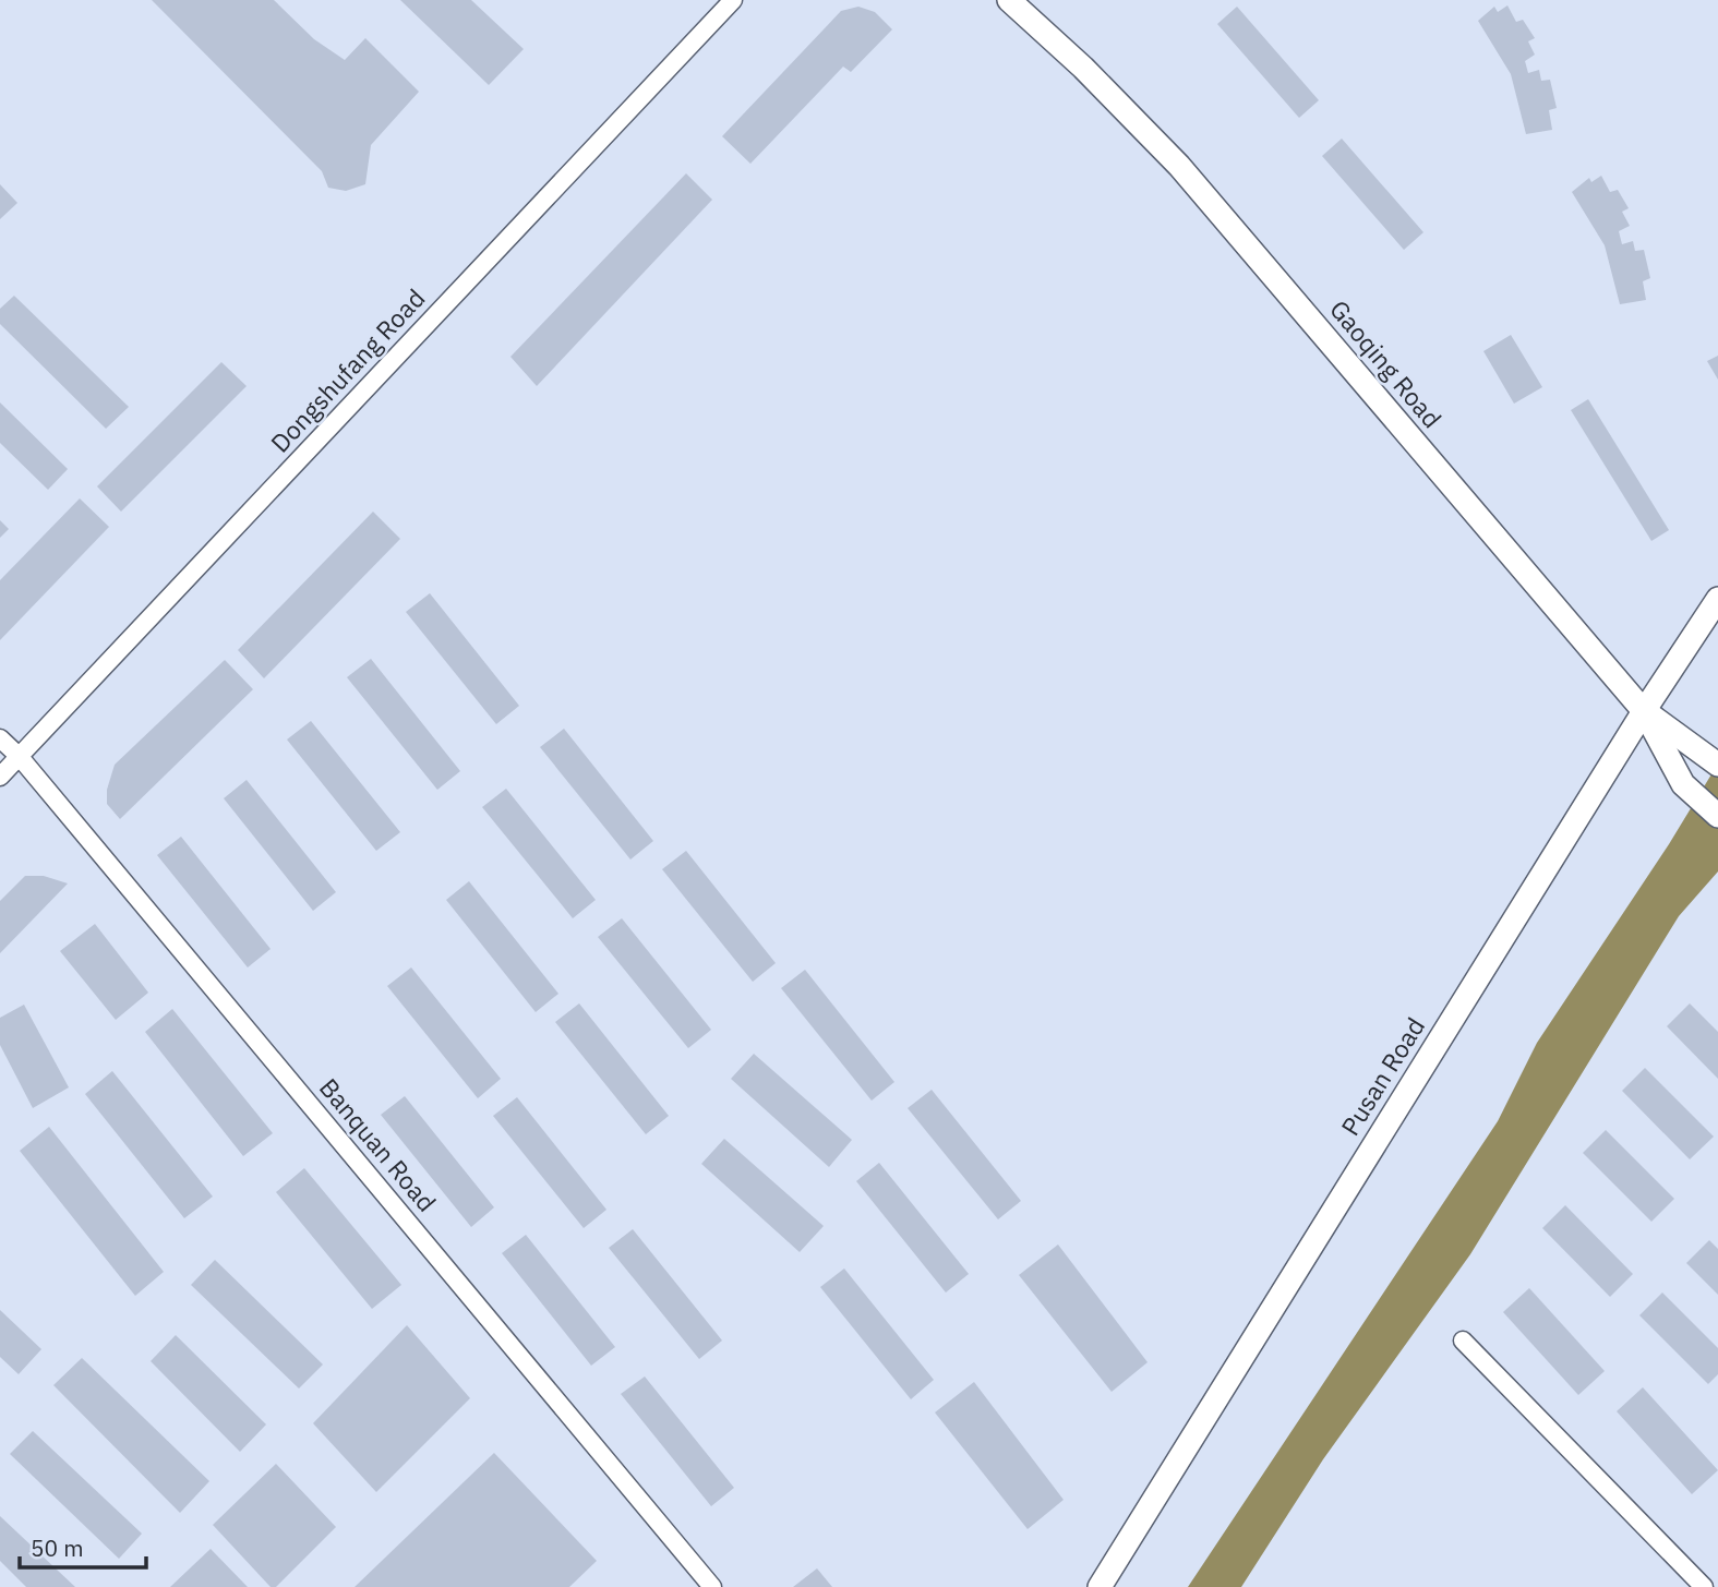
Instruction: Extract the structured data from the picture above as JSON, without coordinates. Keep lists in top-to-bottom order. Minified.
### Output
{"streets":{"main road":["Gaoqing Road","Pusan Road"],"street":["Dongshufang Road","Banquan Road"]},"crossings":[["Gaoqing Road","Pusan Road"],["Dongshufang Road","Banquan Road"]],"scale_bar":"50 m"}
